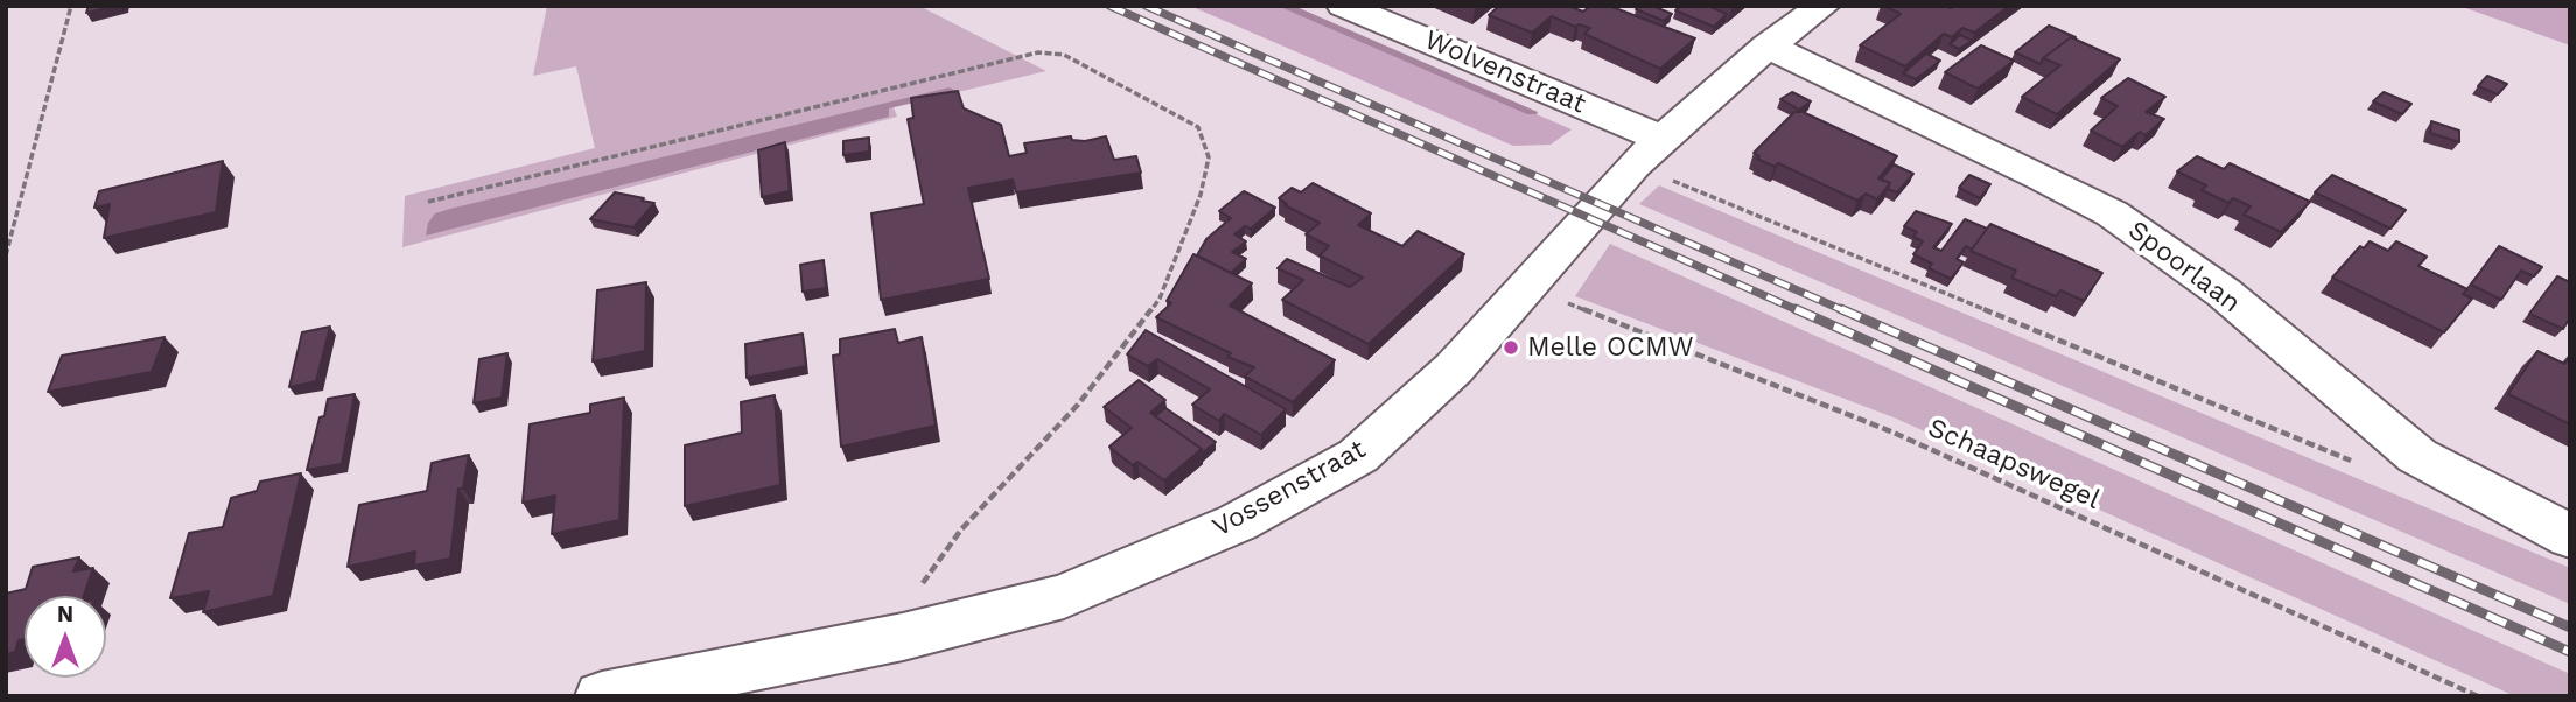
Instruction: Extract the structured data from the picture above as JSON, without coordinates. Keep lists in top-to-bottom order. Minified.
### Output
{"streets":{"street":["Wolvenstraat","Spoorlaan","Vossenstraat"],"path":["Schaapswegel"]},"crossings":[["Wolvenstraat","Vossenstraat"],["Spoorlaan","Vossenstraat"],["Schaapswegel","Vossenstraat"]],"places":["Melle OCMW"],"north":"top"}
